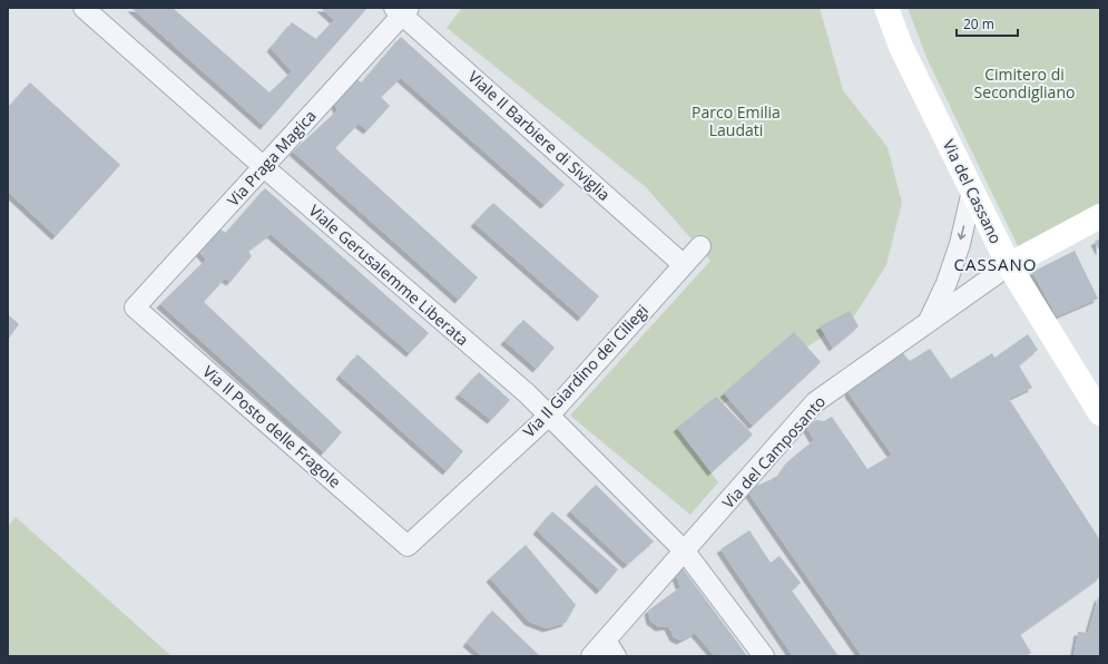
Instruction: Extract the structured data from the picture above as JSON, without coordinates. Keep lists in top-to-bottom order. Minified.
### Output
{"streets":{"main road":["Via del Cassano"],"street":["Viale Il Barbiere di Siviglia","Via Praga Magica","Viale Gerusalemme Liberata","Via Il Giardino dei Ciliegi","Via Il Posto delle Fragole","Via del Camposanto"]},"crossings":[["Viale Il Barbiere di Siviglia","Via Praga Magica"],["Viale Il Barbiere di Siviglia","Via Il Giardino dei Ciliegi"],["Via Praga Magica","Viale Gerusalemme Liberata"],["Via Praga Magica","Via Il Posto delle Fragole"],["Via del Cassano","Via del Camposanto"],["Viale Gerusalemme Liberata","Via Il Giardino dei Ciliegi"],["Viale Gerusalemme Liberata","Via del Camposanto"],["Via Il Giardino dei Ciliegi","Via Il Posto delle Fragole"]],"districts":["CASSANO"],"parks":["Cimitero di Secondigliano","Parco Emilia Laudati"],"scale_bar":"20 m"}
